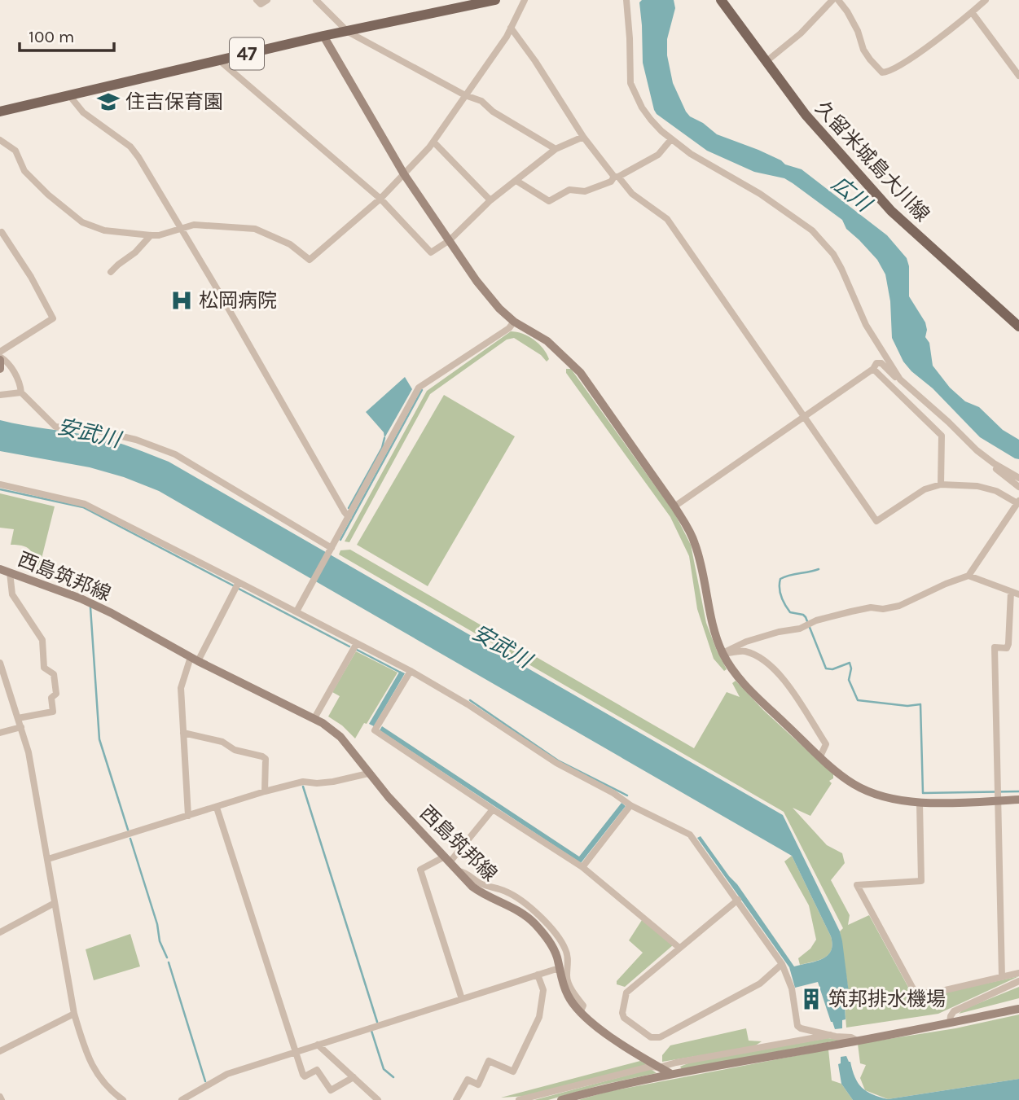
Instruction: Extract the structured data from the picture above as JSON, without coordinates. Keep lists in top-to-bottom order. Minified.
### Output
{"streets":{"main road":["47","久留米城島大川線","西島筑邦線"]},"water":["広川","安武川"],"places":{"school or university":["住吉保育園"],"hospital":["松岡病院"],"building":["筑邦排水機場"]},"scale_bar":"100 m"}
